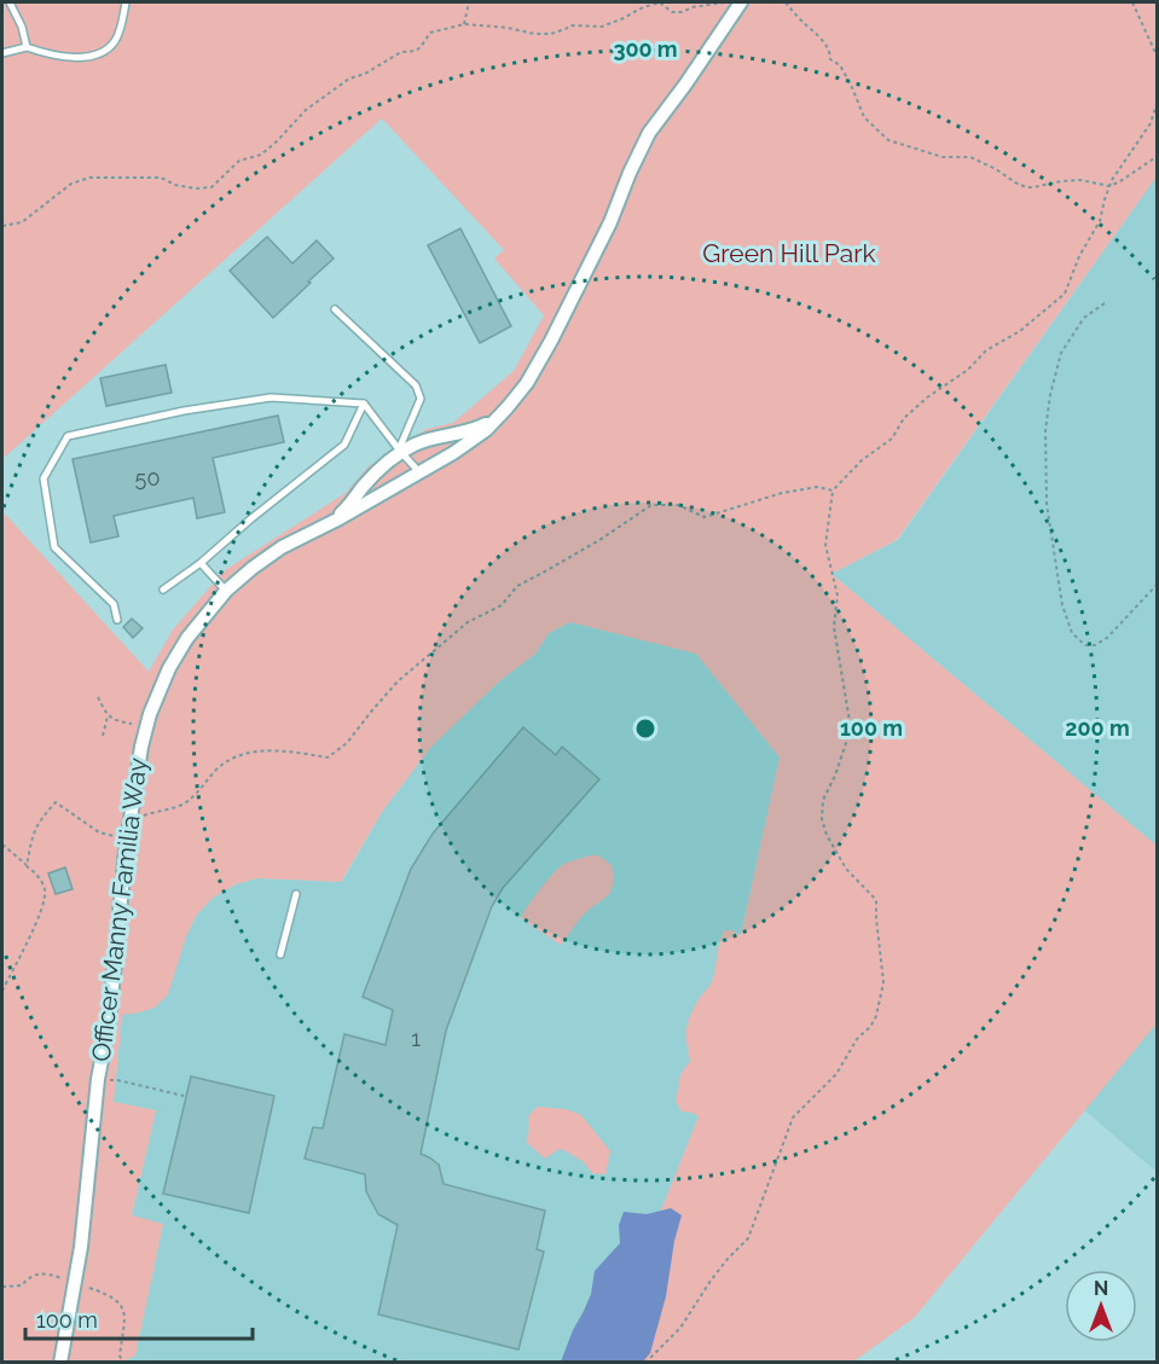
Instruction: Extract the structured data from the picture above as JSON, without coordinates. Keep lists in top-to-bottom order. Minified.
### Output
{"streets":{"street":["Officer Manny Familia Way"]},"parks":["Green Hill Park"],"house_numbers":["50","1"],"scale_bar":"100 m","north":"top","rings":["300 m","100 m","200 m"]}
